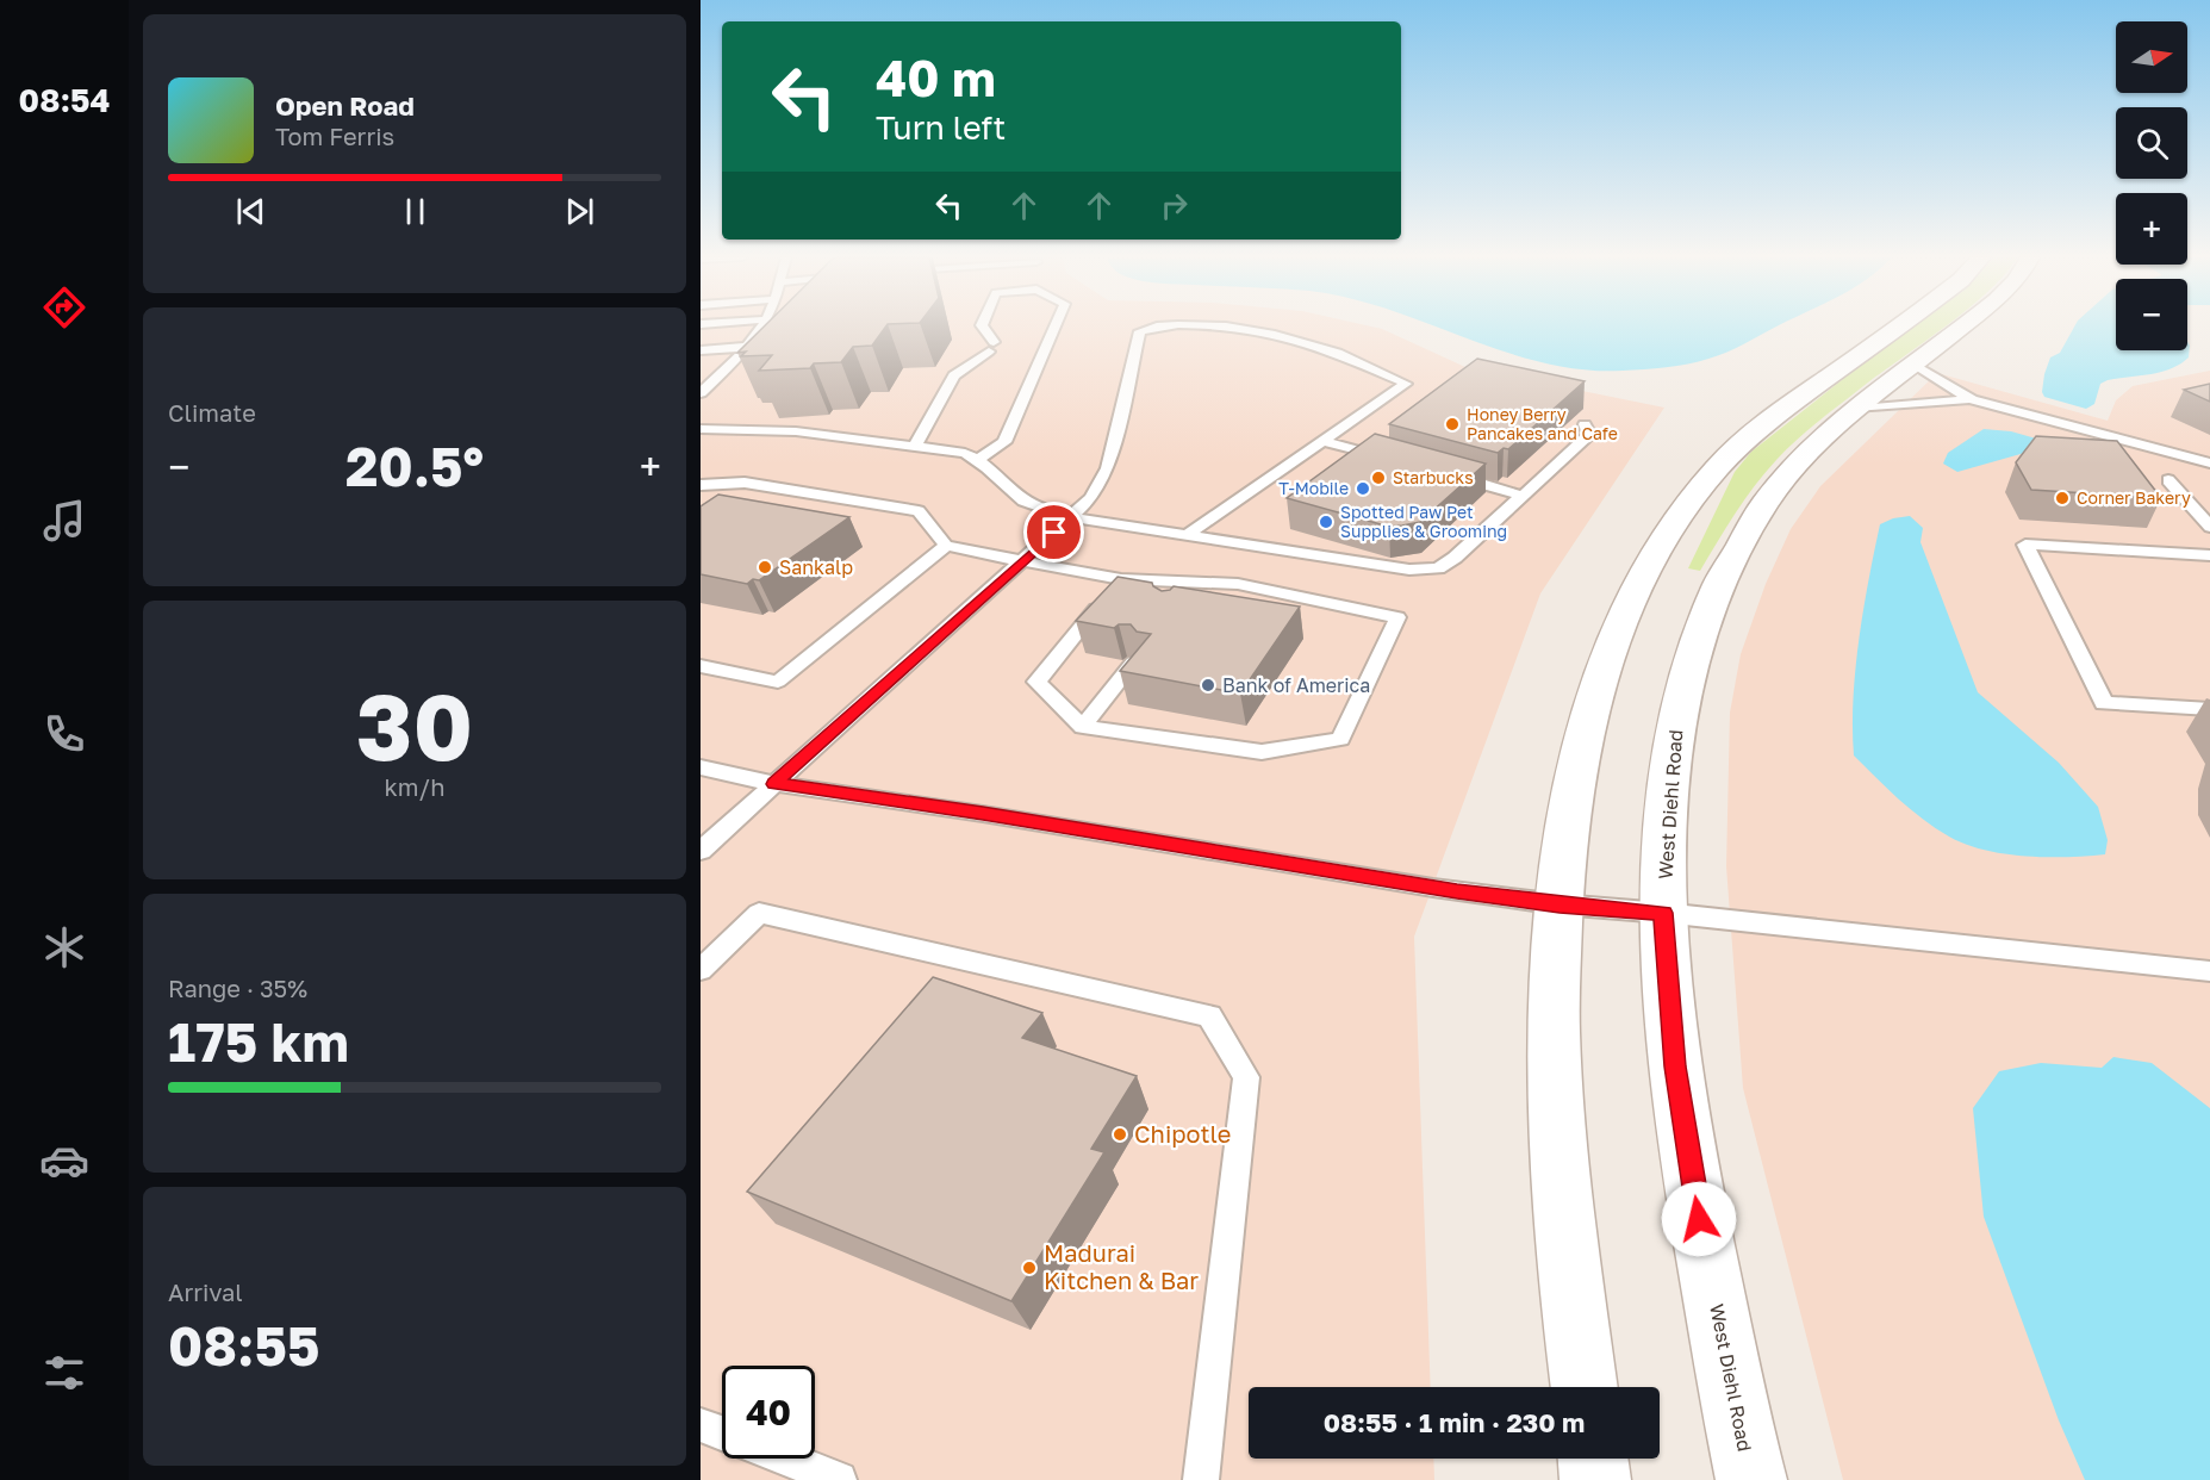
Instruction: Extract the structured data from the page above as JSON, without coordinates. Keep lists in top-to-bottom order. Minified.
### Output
{"streets":{"street":["West Diehl Road"]},"places":["Honey Berry Pancakes and Cafe","Starbucks","T-Mobile","Corner Bakery","Spotted Paw Pet Supplies & Grooming","Sankalp","Bank of America","Chipotle","Madurai Kitchen & Bar"],"north":"right","page":{"tabs":"08:54","map_buttons":["+","−"],"turn":["40 m","Turn left"],"song":["Open Road","Tom Ferris"],"tile":["Climate",["30","km/h"],["Range · 35%","175 km"],["Arrival","08:55"]],"heat":["−","20.5°","+"],"limit":"40","trip":"08:55 · 1 min · 230 m"}}
